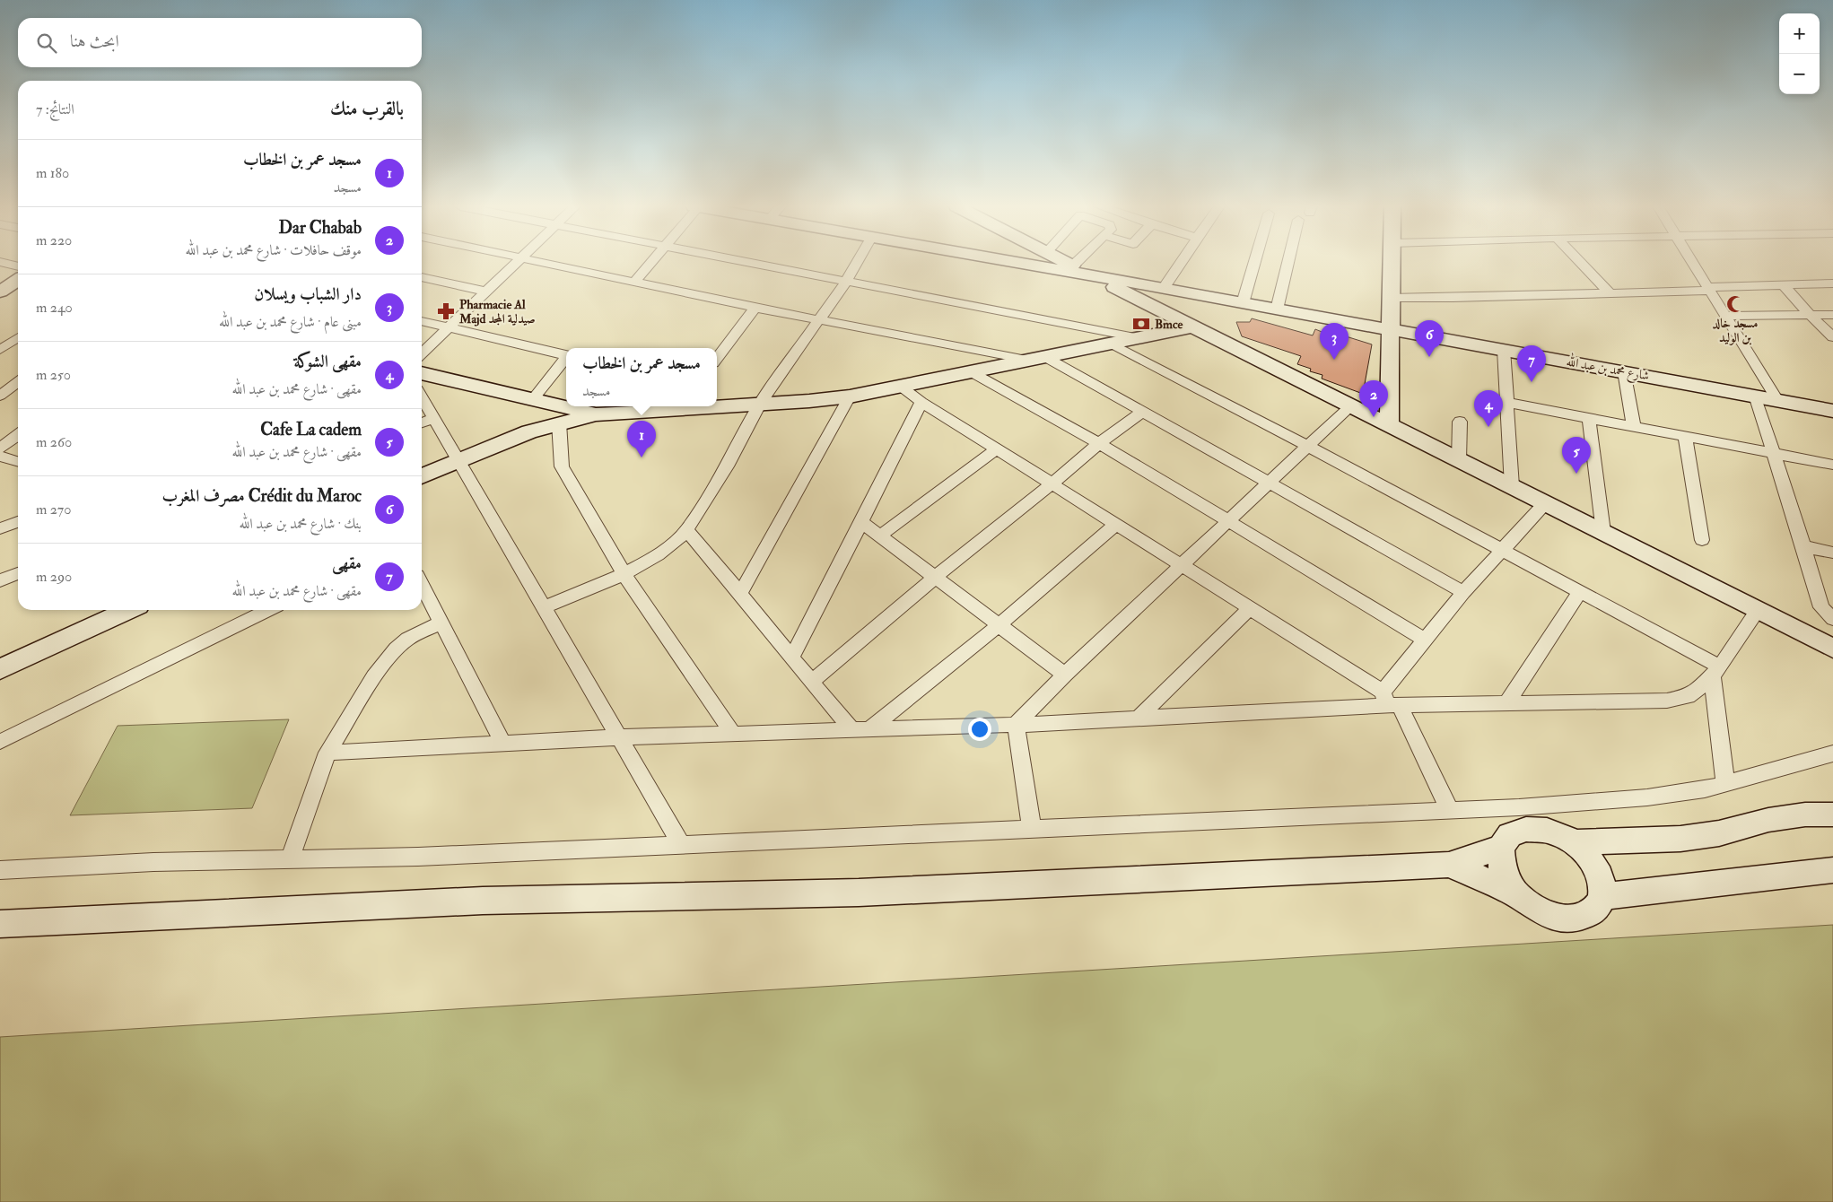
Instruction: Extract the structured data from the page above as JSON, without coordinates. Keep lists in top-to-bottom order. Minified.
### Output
{"streets":{"street":["شارع محمد بن عبد الله"]},"places":{"mosque":["مسجد خالد بن الوليد"],"pharmacy":["Pharmacie Al Majd صيدلية المجد"],"bank":["Bmce"]},"page":{"map_buttons":["+","−"],"search":"ابحث هنا","heading":["بالقرب منك","النتائج: 7"],"list":[{"mark":"1","name":"مسجد عمر بن الخطاب","note":"مسجد","value":"180 m"},{"mark":"2","name":"Dar Chabab","note":"موقف حافلات · شارع محمد بن عبد الله","value":"220 m"},{"mark":"3","name":"دار الشباب ويسلان","note":"مبنى عام · شارع محمد بن عبد الله","value":"240 m"},{"mark":"4","name":"مقهى الشوكة","note":"مقهى · شارع محمد بن عبد الله","value":"250 m"},{"mark":"5","name":"Cafe La cadem","note":"مقهى · شارع محمد بن عبد الله","value":"260 m"},{"mark":"6","name":"Crédit du Maroc مصرف المغرب","note":"بنك · شارع محمد بن عبد الله","value":"270 m"},{"mark":"7","name":"مقهى","note":"مقهى · شارع محمد بن عبد الله","value":"290 m"}],"pins":["6","3","7","2","4","1","5"],"popup":["مسجد عمر بن الخطاب","مسجد"]}}
